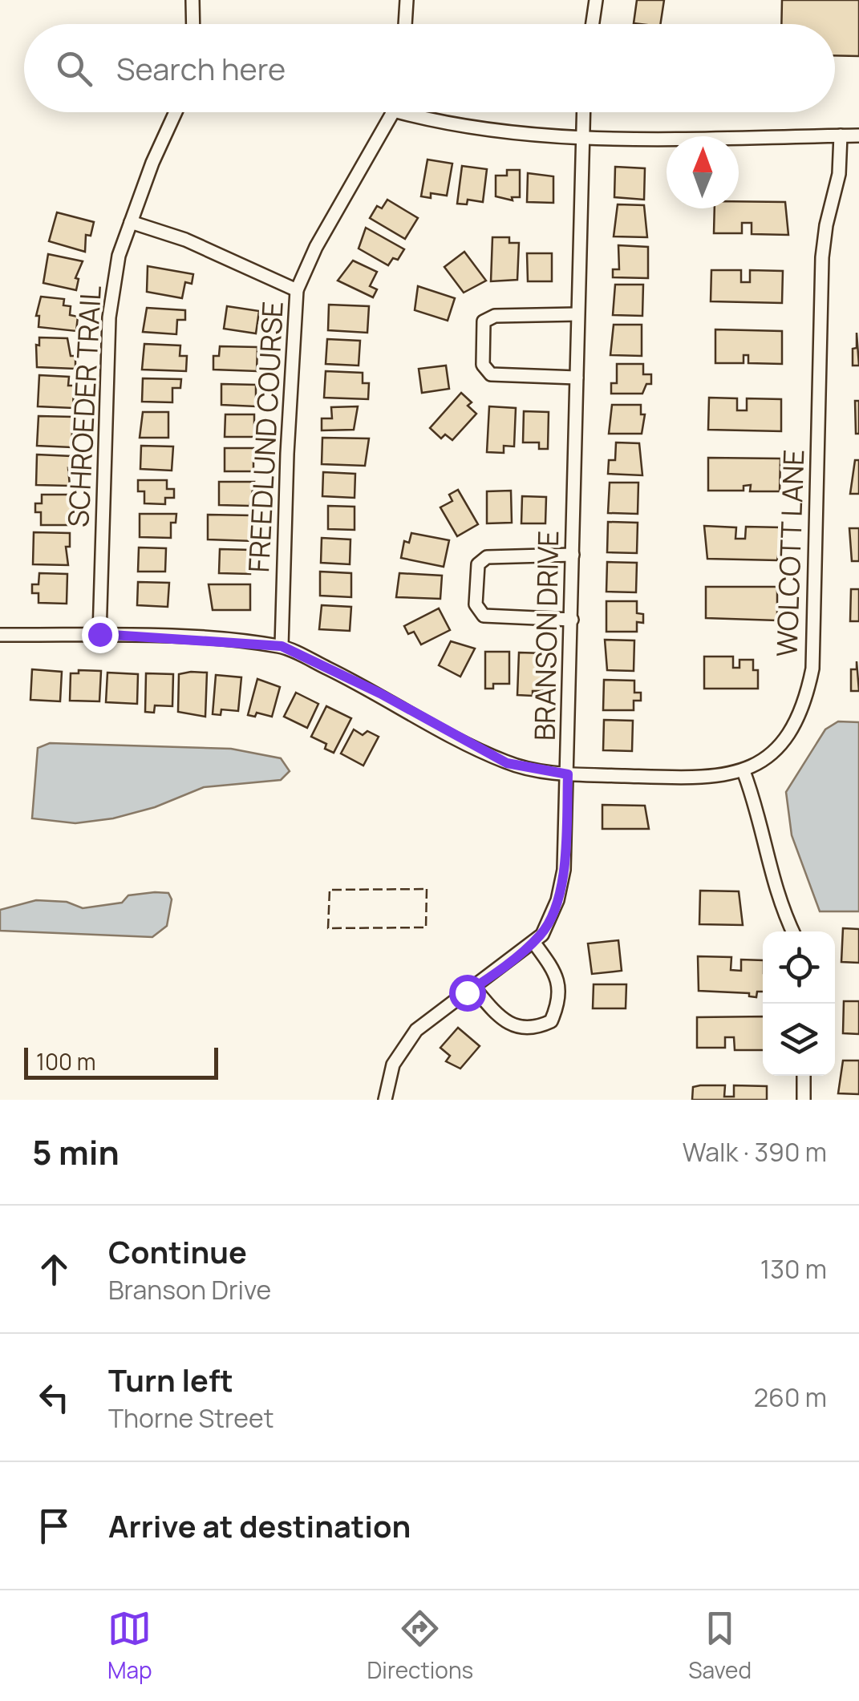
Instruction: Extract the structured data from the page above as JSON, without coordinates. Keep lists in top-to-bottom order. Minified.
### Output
{"streets":{"street":["SCHROEDER TRAIL","FREEDLUND COURSE","WOLCOTT LANE","BRANSON DRIVE"]},"crossings":[["FREEDLUND COURSE","WOLCOTT LANE"],["WOLCOTT LANE","BRANSON DRIVE"]],"scale_bar":"100 m","north":"top","page":{"search":"Search here","scale":"100 m","heading":["5 min","Walk · 390 m"],"list":[["Continue","Branson Drive","130 m"],["Turn left","Thorne Street","260 m"],"Arrive at destination"],"nav":["Map","Directions","Saved"]}}
